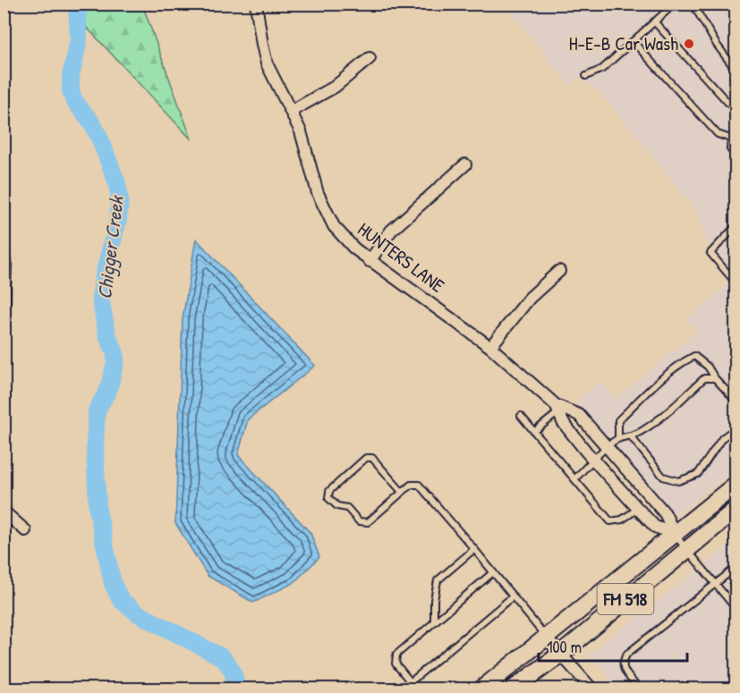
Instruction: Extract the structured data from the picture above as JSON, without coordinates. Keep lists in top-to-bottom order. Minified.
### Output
{"streets":{"main road":["FM 518"],"street":["HUNTERS LANE"]},"crossings":[["HUNTERS LANE","FM 518"]],"water":["Chigger Creek"],"places":["H-E-B Car Wash"],"scale_bar":"100 m"}
